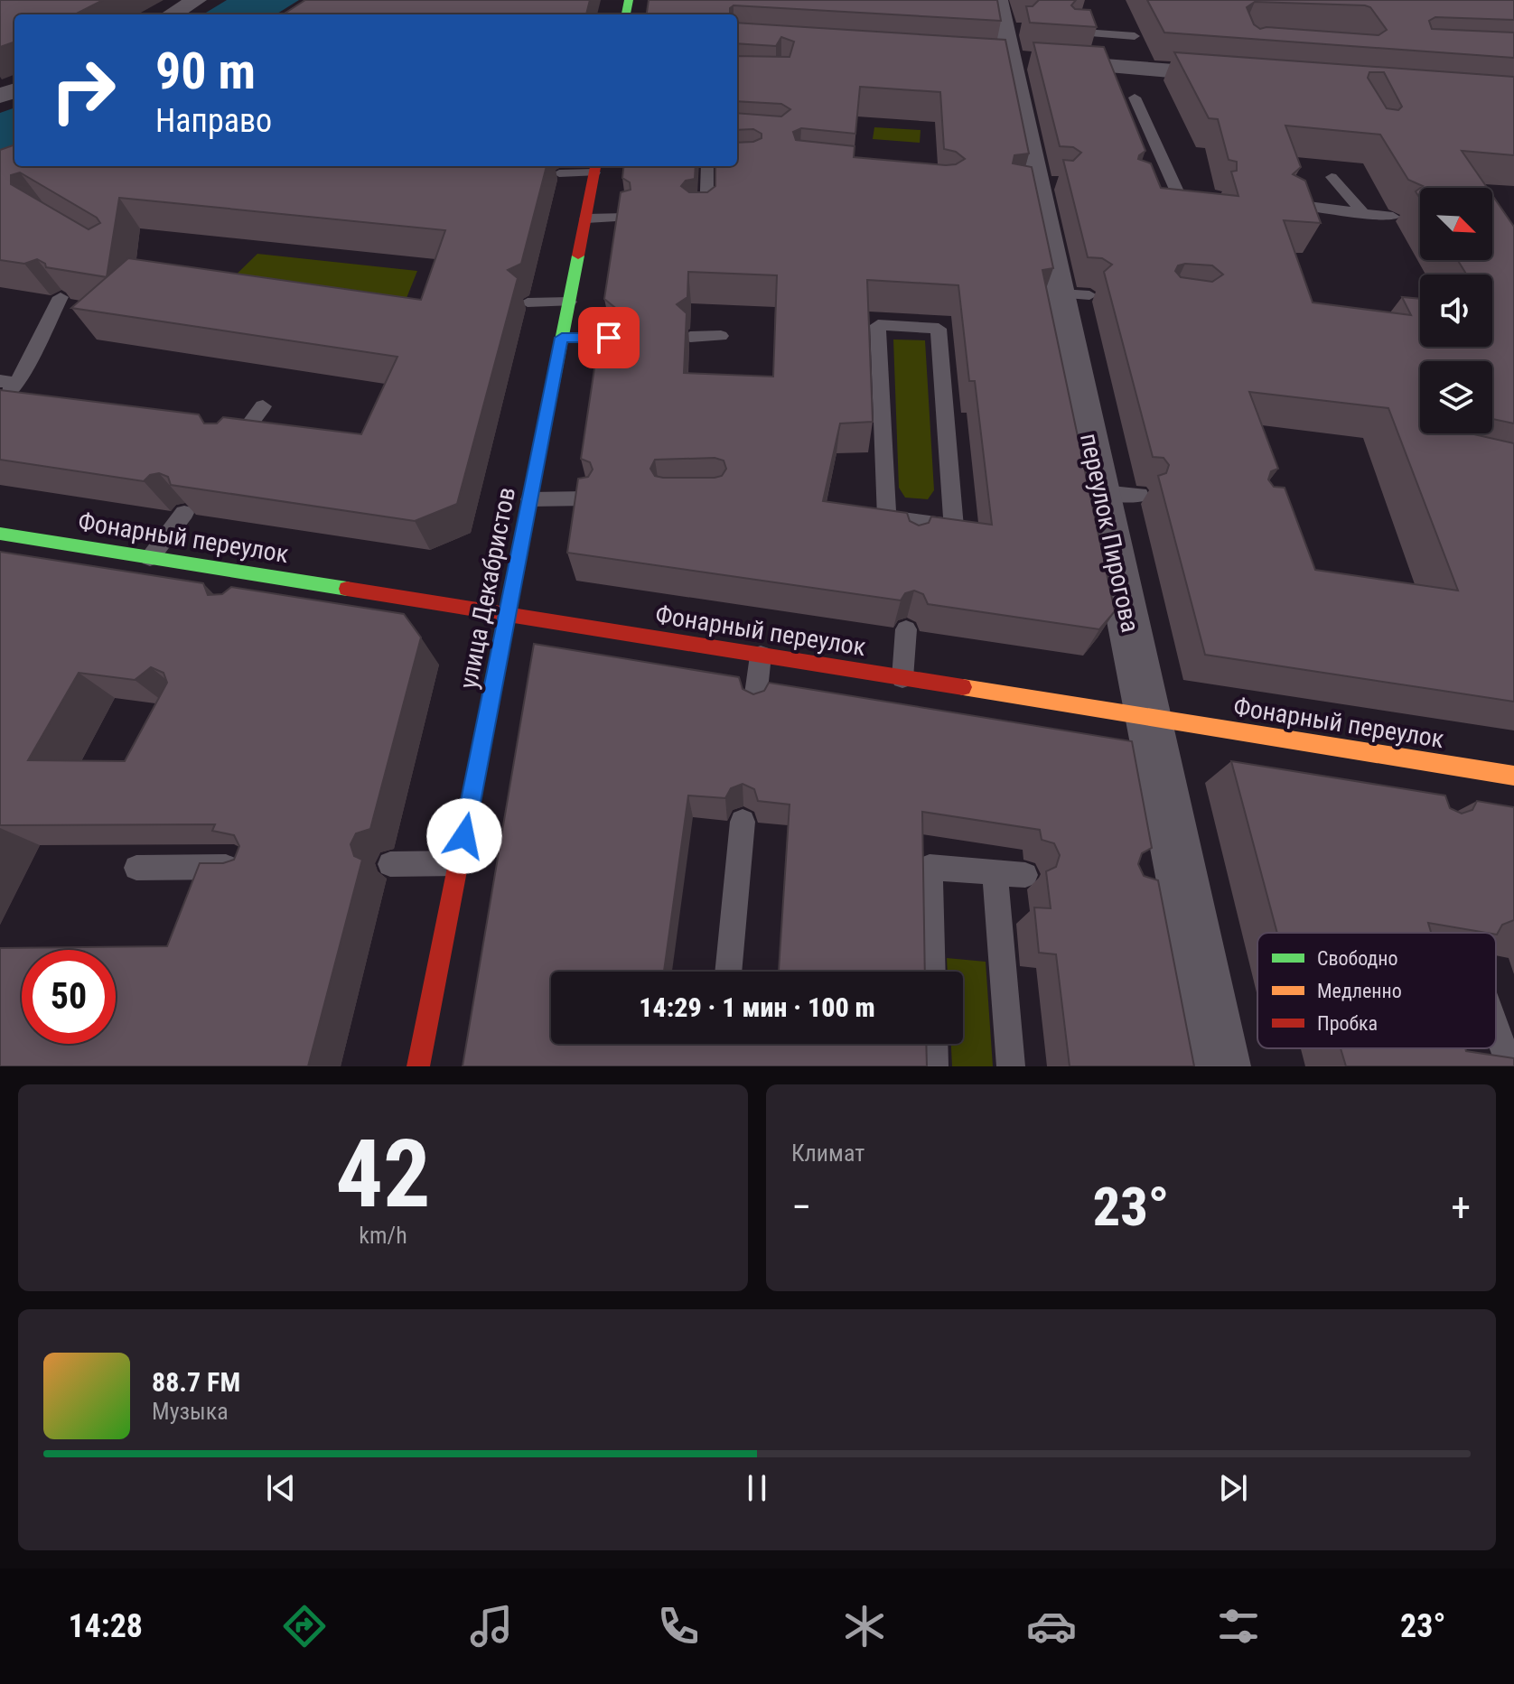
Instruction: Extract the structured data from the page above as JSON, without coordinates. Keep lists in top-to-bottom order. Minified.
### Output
{"streets":{"street":["переулок Пирогова","Фонарный переулок","улица Декабристов"]},"crossings":[["переулок Пирогова","Фонарный переулок"],["Фонарный переулок","улица Декабристов"]],"legend":["Свободно","Медленно","Пробка"],"north":"bottom right","page":{"turn":["90 m","Направо"],"limit":"50","trip":"14:29 · 1 мин · 100 m","tile":[["42","km/h"],"Климат"],"heat":["−","23°","+"],"song":["88.7 FM","Музыка"],"tabs":["14:28","23°"]}}
